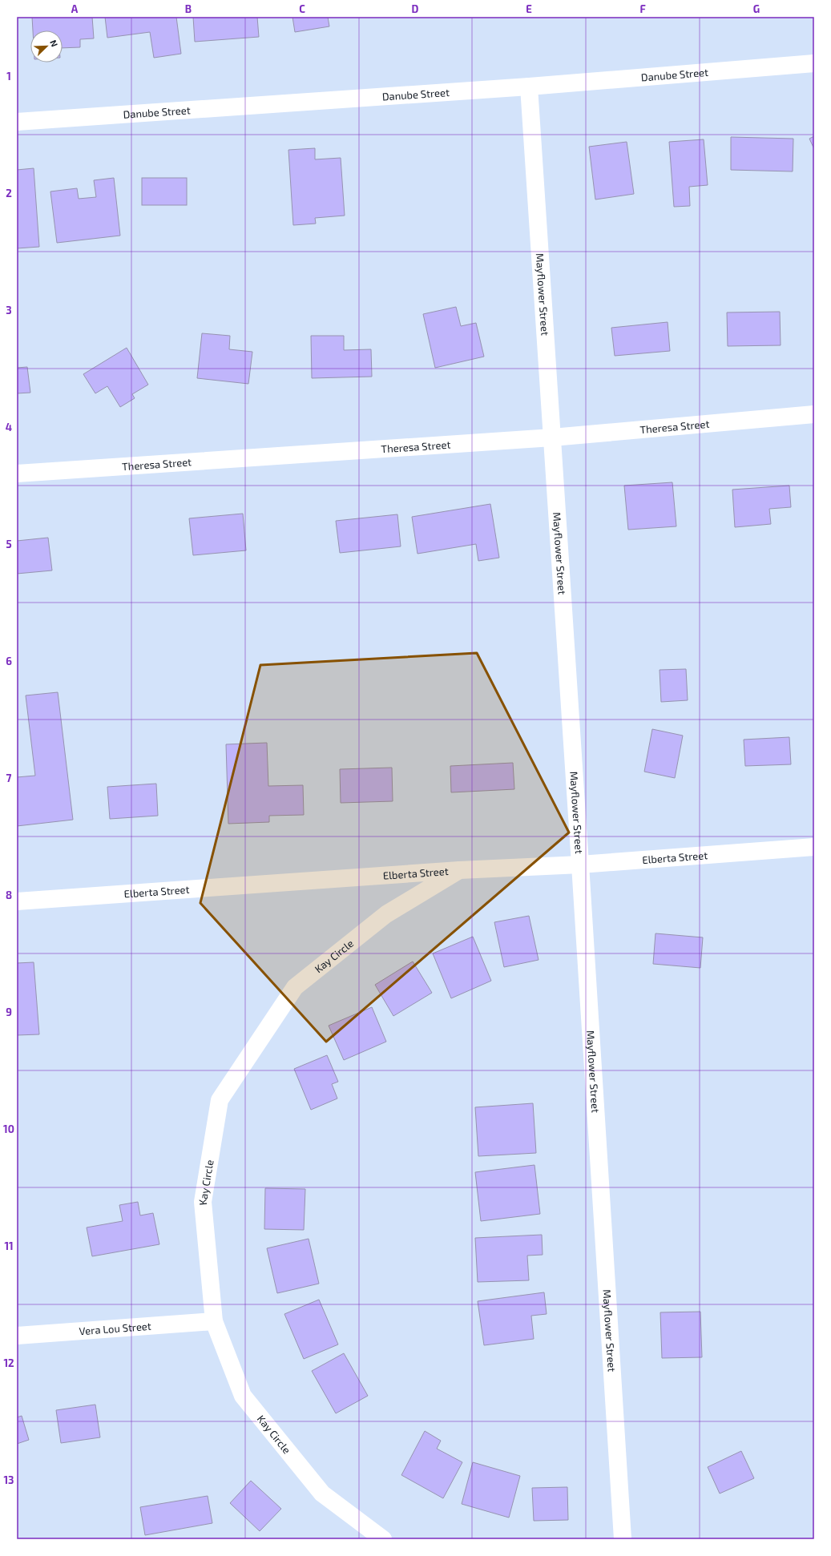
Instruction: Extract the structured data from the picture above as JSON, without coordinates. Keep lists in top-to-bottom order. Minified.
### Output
{"streets":{"street":["Danube Street","Mayflower Street","Theresa Street","Elberta Street","Kay Circle","Vera Lou Street"]},"crossings":[["Danube Street","Mayflower Street"],["Mayflower Street","Theresa Street"],["Mayflower Street","Elberta Street"],["Elberta Street","Kay Circle"],["Kay Circle","Vera Lou Street"]],"north":"top right","grid":{"columns":["A","B","C","D","E","F","G"],"rows":["1","2","3","4","5","6","7","8","9","10","11","12","13"]}}
